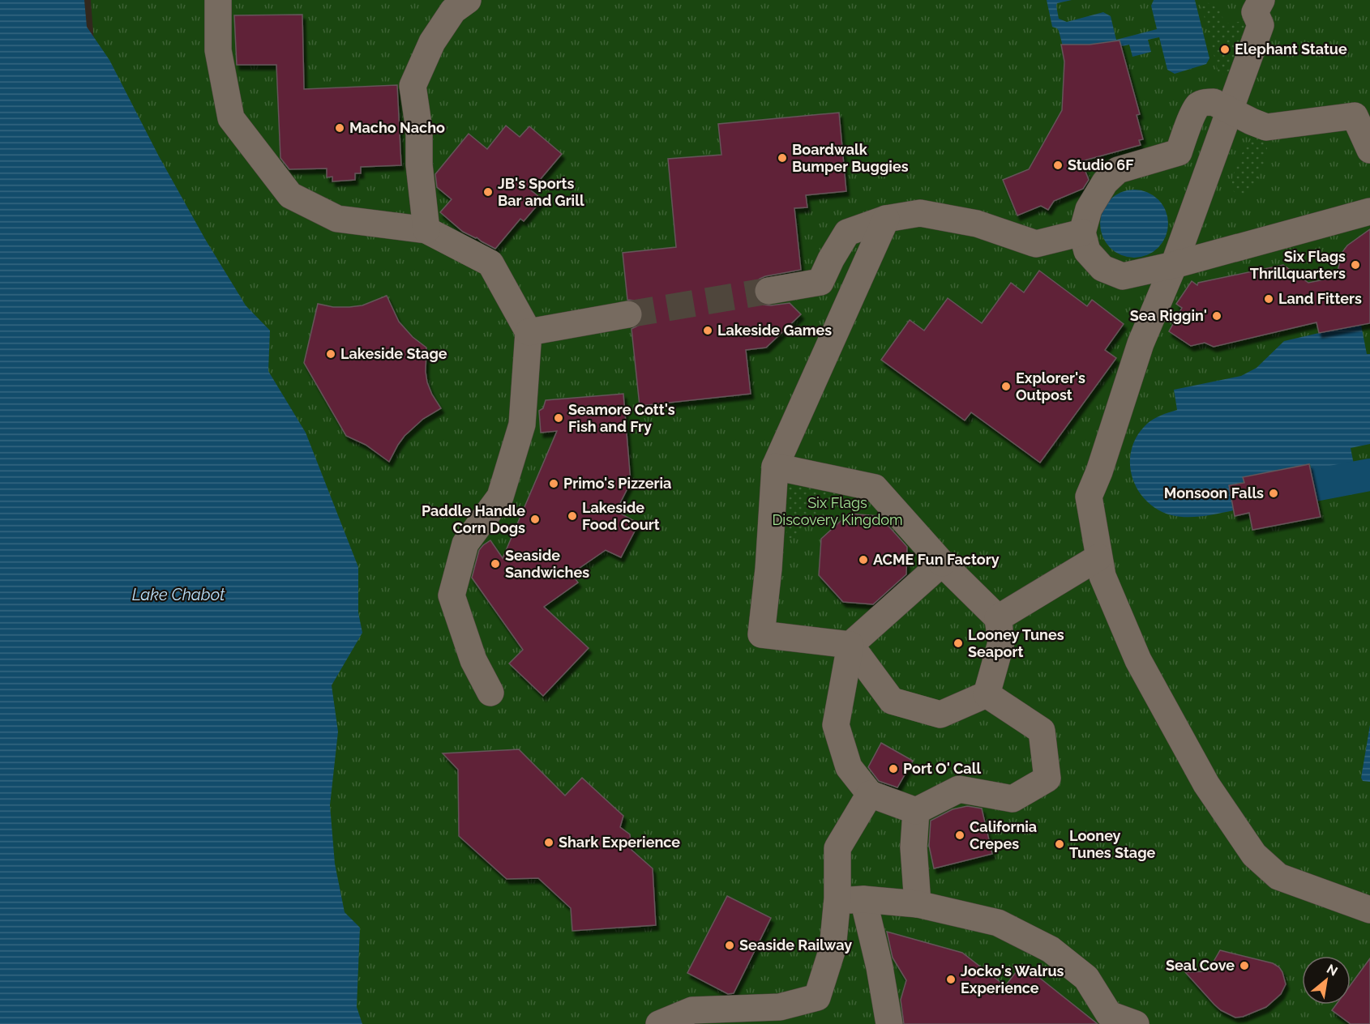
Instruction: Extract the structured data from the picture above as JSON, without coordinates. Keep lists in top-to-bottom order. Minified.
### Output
{"water":["Lake Chabot"],"parks":["Six Flags Discovery Kingdom"],"places":["Elephant Statue","Macho Nacho","Boardwalk Bumper Buggies","Studio 6F","JB's Sports Bar and Grill","Six Flags Thrillquarters","Land Fitters","Sea Riggin'","Lakeside Games","Lakeside Stage","Explorer's Outpost","Seamore Cott's Fish and Fry","Primo's Pizzeria","Monsoon Falls","Lakeside Food Court","Paddle Handle Corn Dogs","ACME Fun Factory","Seaside Sandwiches","Looney Tunes Seaport","Port O' Call","California Crepes","Shark Experience","Looney Tunes Stage","Seaside Railway","Seal Cove","Jocko's Walrus Experience"],"north":"top right"}
